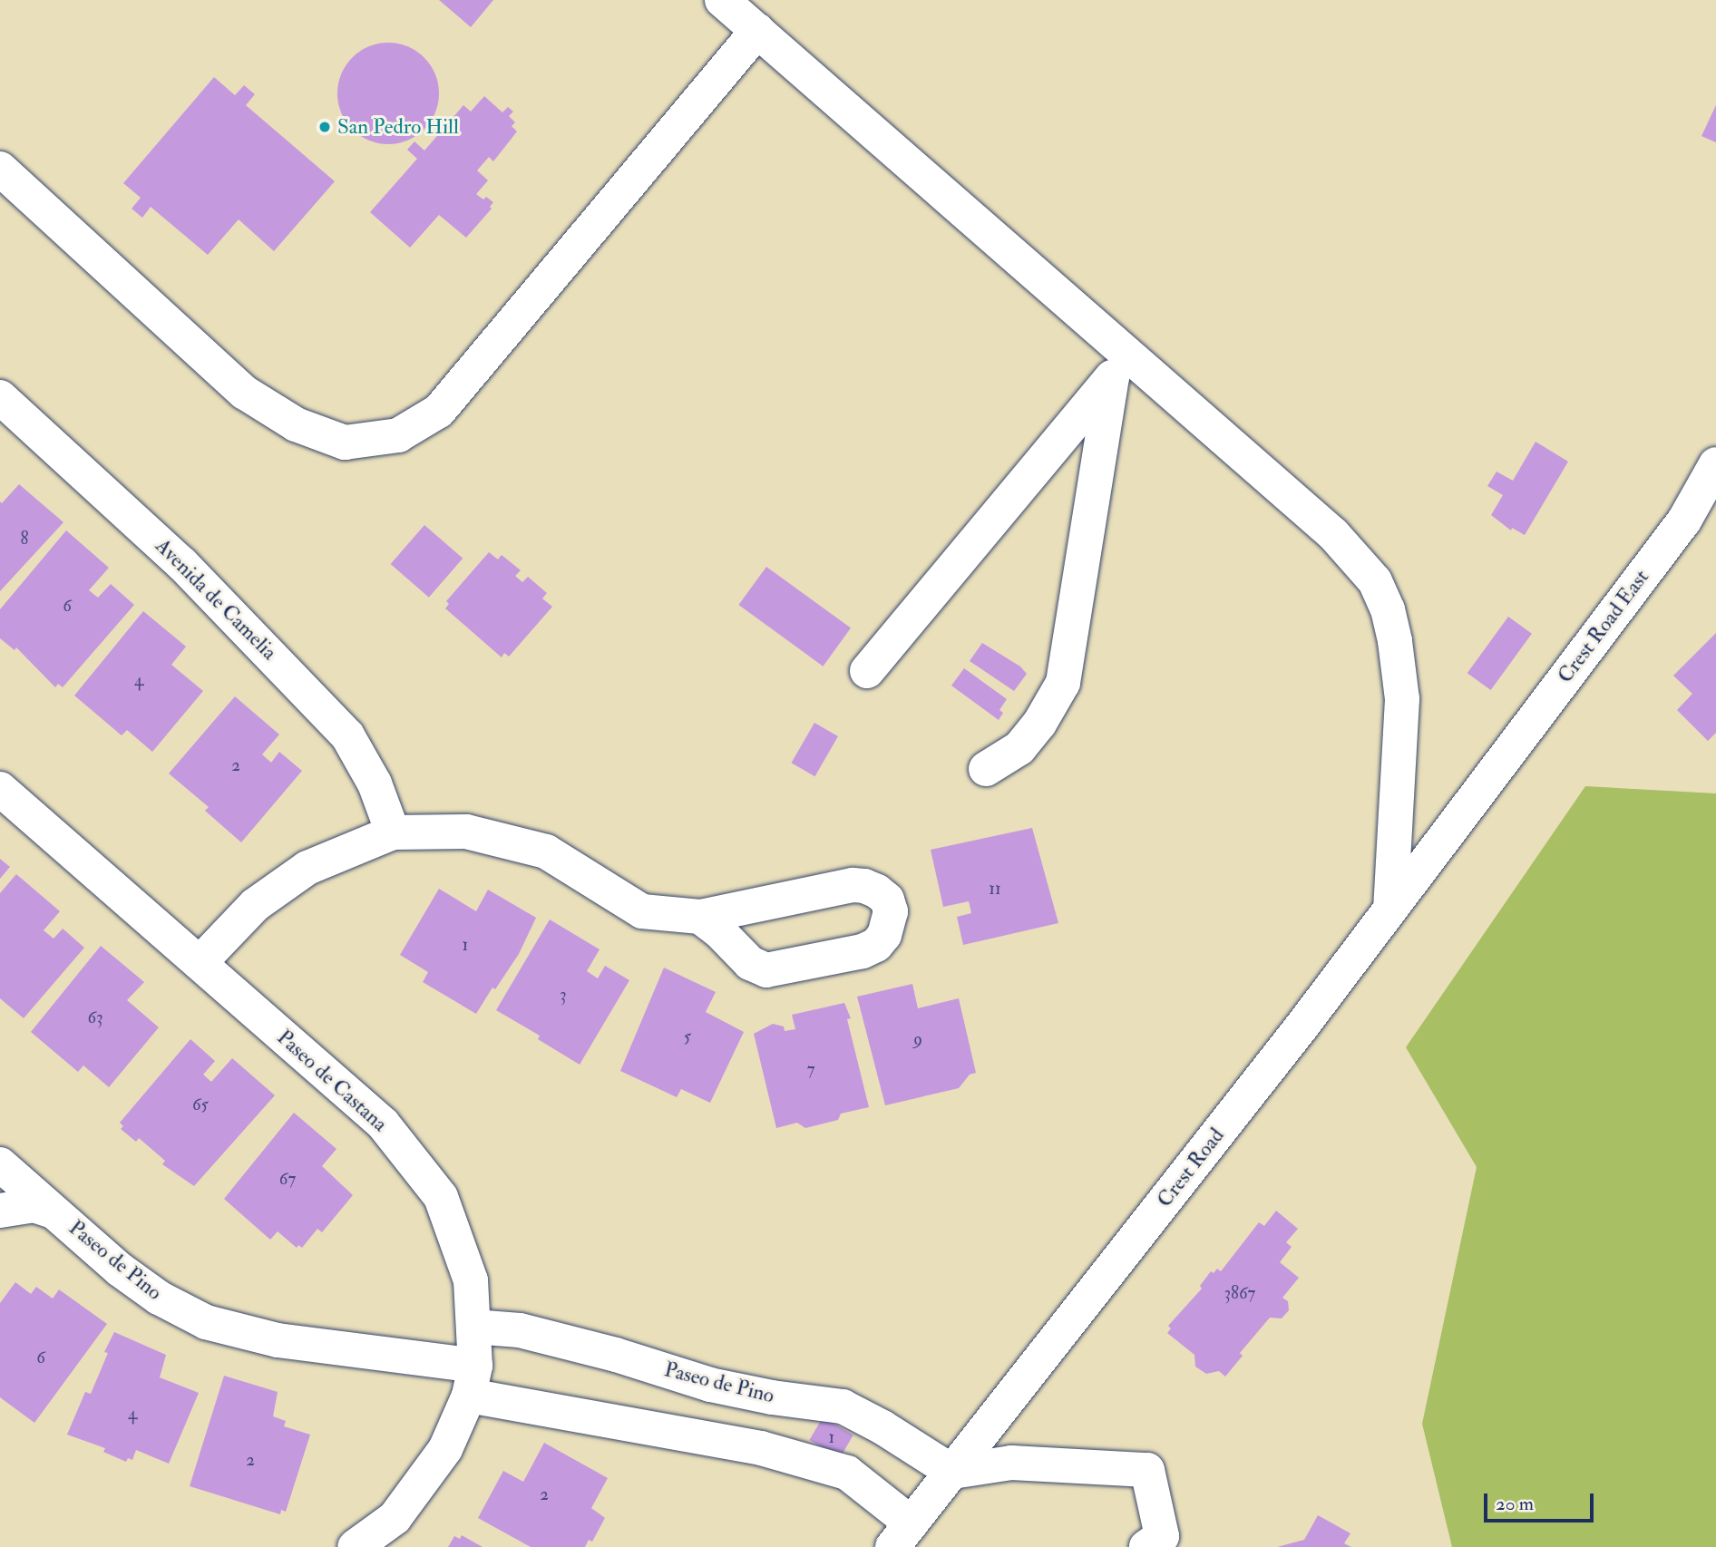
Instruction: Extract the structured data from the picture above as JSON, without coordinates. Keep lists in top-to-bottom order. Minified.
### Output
{"streets":{"street":["Avenida de Camelia","Crest Road East","Paseo de Castana","Crest Road","Paseo de Pino"]},"crossings":[["Crest Road East","Crest Road"],["Paseo de Castana","Paseo de Pino"],["Crest Road","Paseo de Pino"]],"places":["San Pedro Hill"],"house_numbers":["8","6","4","2","11","1","3","63","5","9","7","65","67","3867","6","4","1","2","2"],"scale_bar":"20 m"}
